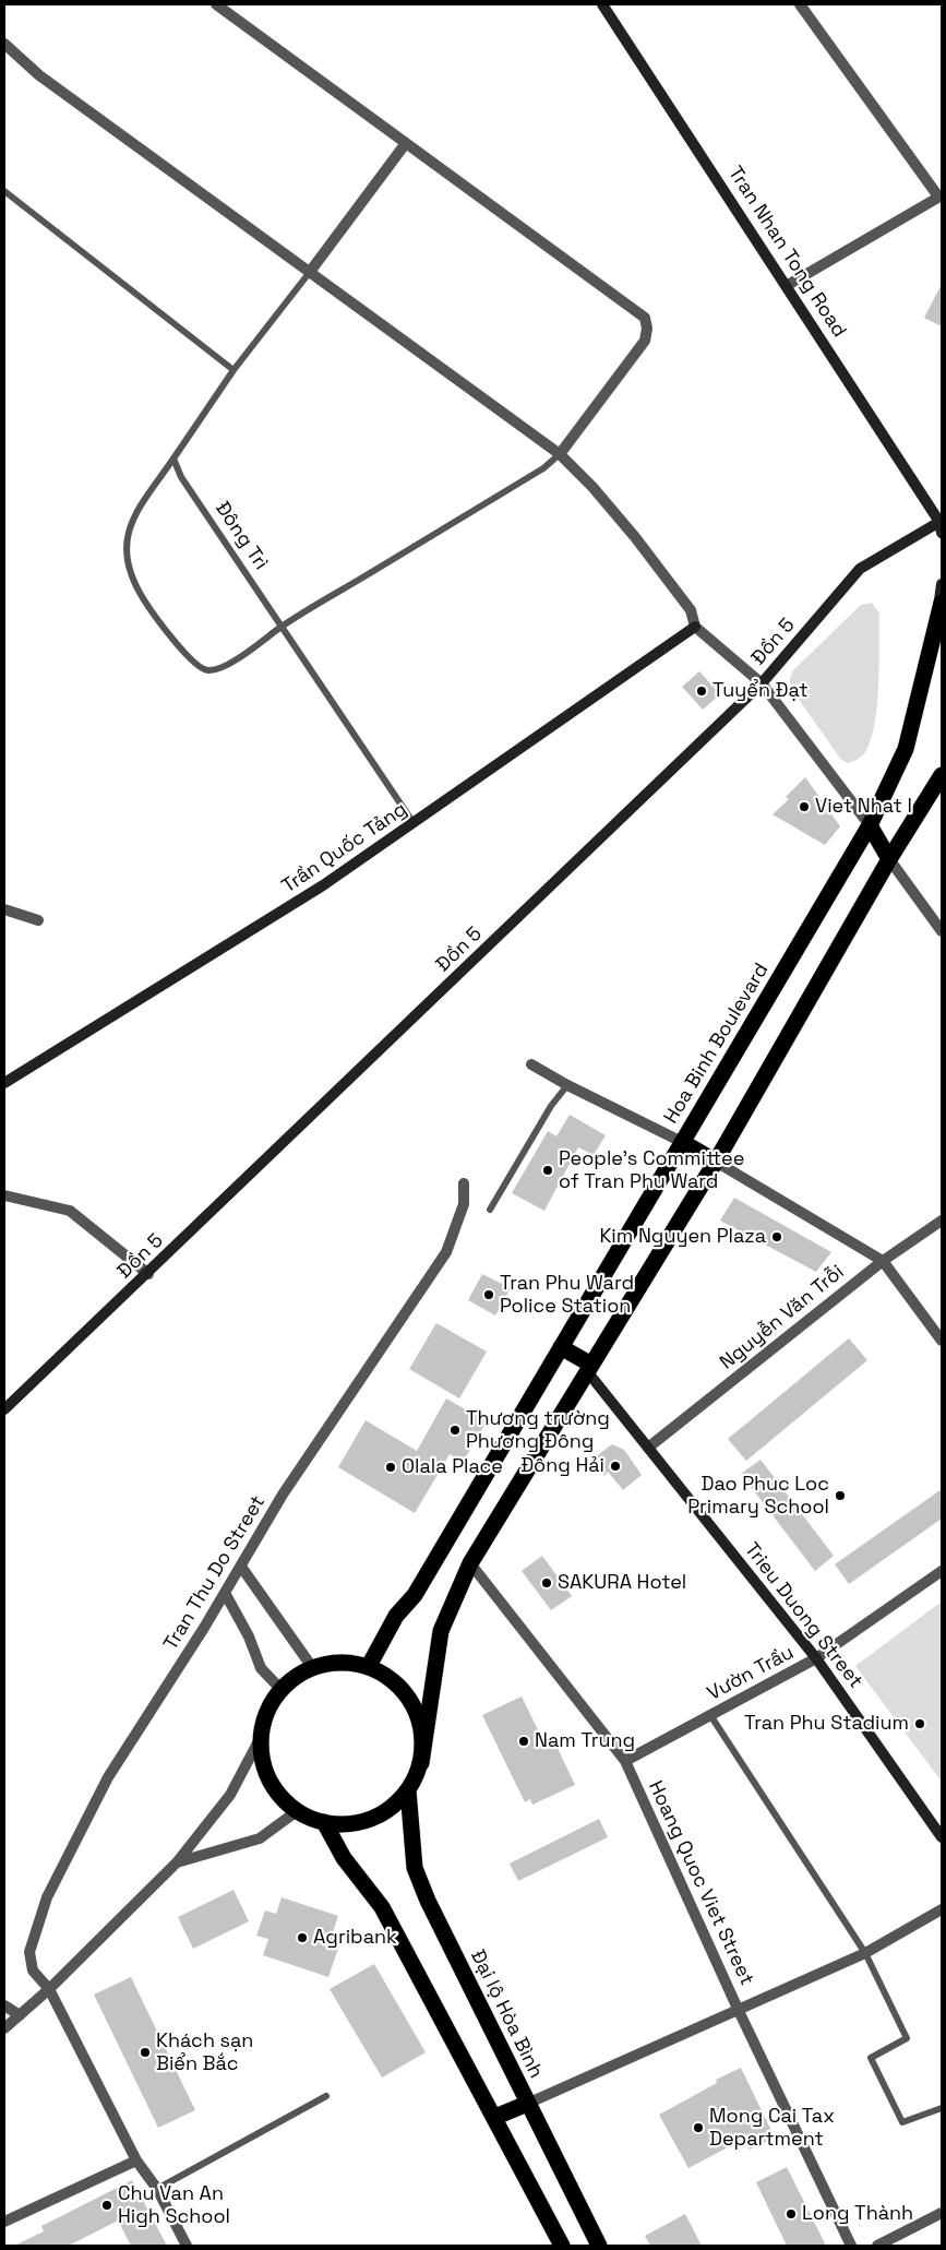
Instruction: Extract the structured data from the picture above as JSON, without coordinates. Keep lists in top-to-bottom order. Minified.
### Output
{"streets":{"highway":["Hoa Binh Boulevard","Đại lộ Hòa Bình"],"street":["Tran Nhan Tong Road","Đồn 5","Trần Quốc Tảng","Nguyễn Văn Trỗi","Tran Thu Do Street","Trieu Duong Street","Vườn Trầu","Hoang Quoc Viet Street"],"lane":["Đông Trì"]},"crossings":[["Tran Nhan Tong Road","Đồn 5"],["Đông Trì","Trần Quốc Tảng"],["Hoa Binh Boulevard","Đại lộ Hòa Bình"],["Nguyễn Văn Trỗi","Trieu Duong Street"],["Trieu Duong Street","Vườn Trầu"],["Vườn Trầu","Hoang Quoc Viet Street"]],"places":["Tuyển Đạt","Viet Nhat I","People’s Committee of Tran Phu Ward","Kim Nguyen Plaza","Tran Phu Ward Police Station","Thương trường Phương Đông","Đông Hải","Olala Place","Dao Phuc Loc Primary School","SAKURA Hotel","Tran Phu Stadium","Nam Trung","Agribank","Khách sạn Biển Bắc","Mong Cai Tax Department","Chu Van An High School","Long Thành"]}
